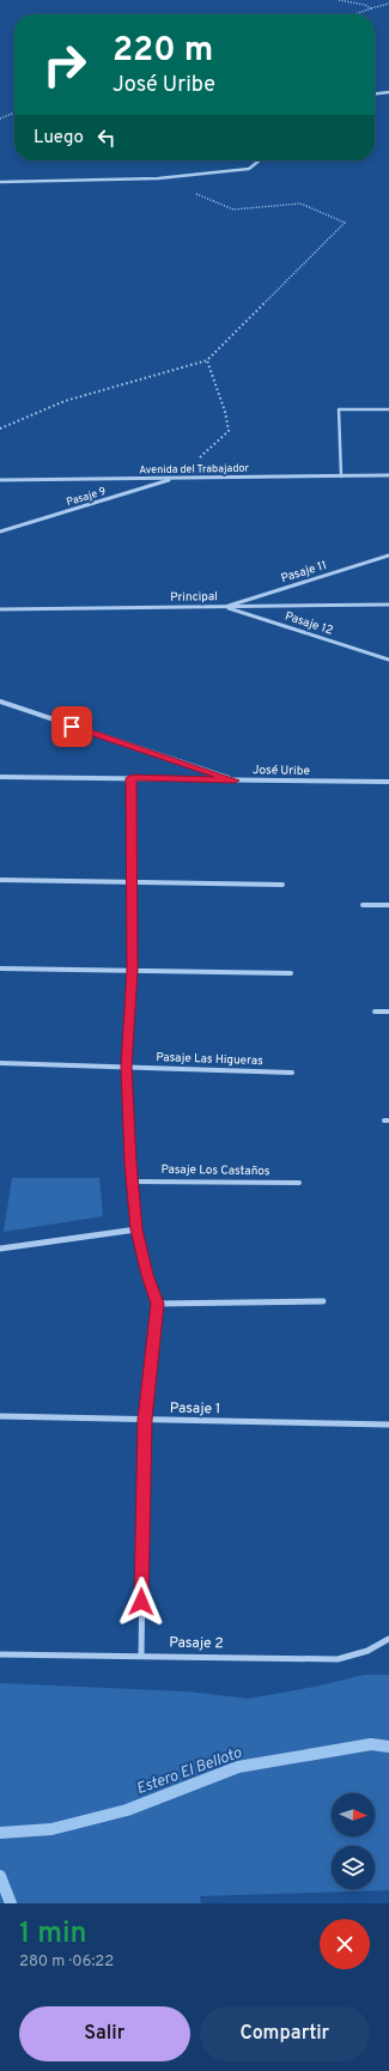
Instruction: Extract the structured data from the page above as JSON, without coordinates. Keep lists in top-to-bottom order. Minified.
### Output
{"streets":{"street":["Avenida del Trabajador","Pasaje 9","Pasaje 11","Principal","Pasaje 12","José Uribe","Pasaje Las Higueras","Pasaje Los Castaños","Pasaje 1","Pasaje 2"]},"crossings":[["Avenida del Trabajador","Pasaje 9"],["Pasaje 11","Principal"],["Pasaje 11","Pasaje 12"],["Principal","Pasaje 12"]],"water":["Estero El Belloto"],"north":"right","page":{"turn":["220 m","José Uribe"],"then":"Luego","heading":["1 min","280 m · 06:22"],"buttons":["Salir","Compartir"]}}
